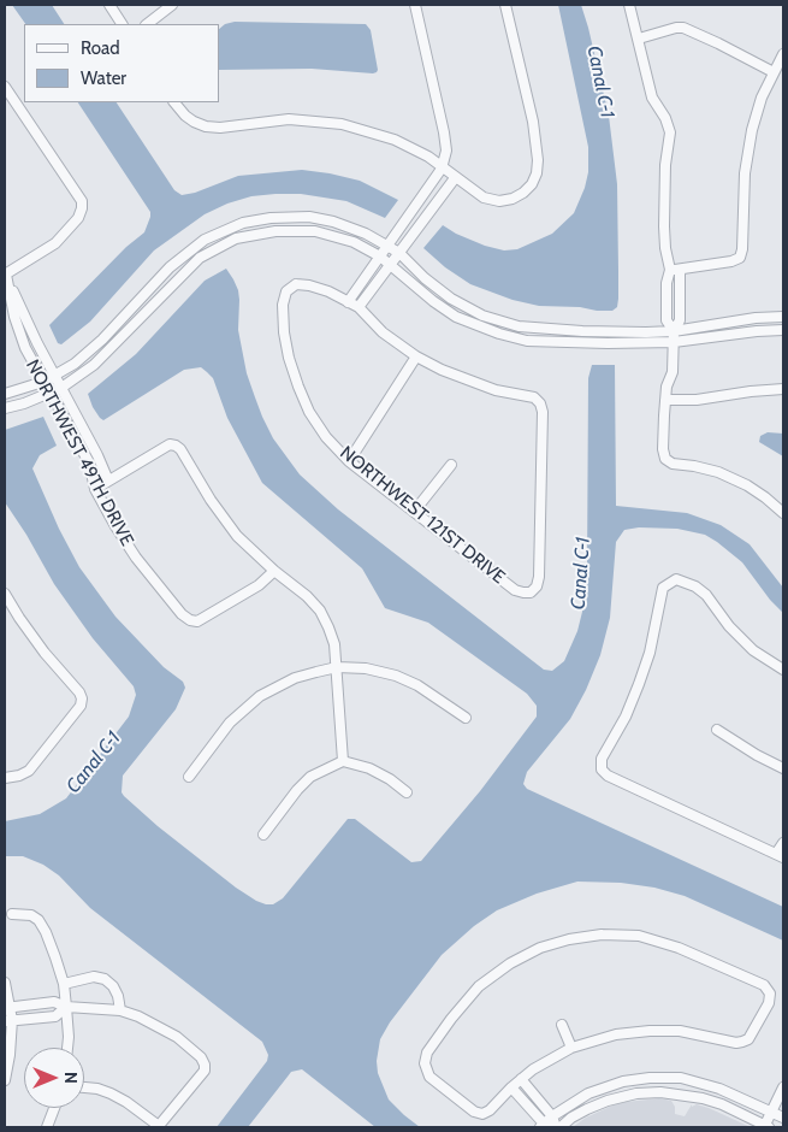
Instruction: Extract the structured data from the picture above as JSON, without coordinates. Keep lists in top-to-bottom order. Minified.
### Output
{"streets":{"street":["NORTHWEST 49TH DRIVE","NORTHWEST 121ST DRIVE"]},"water":["Canal C-1"],"legend":["Road","Water"],"north":"right"}
